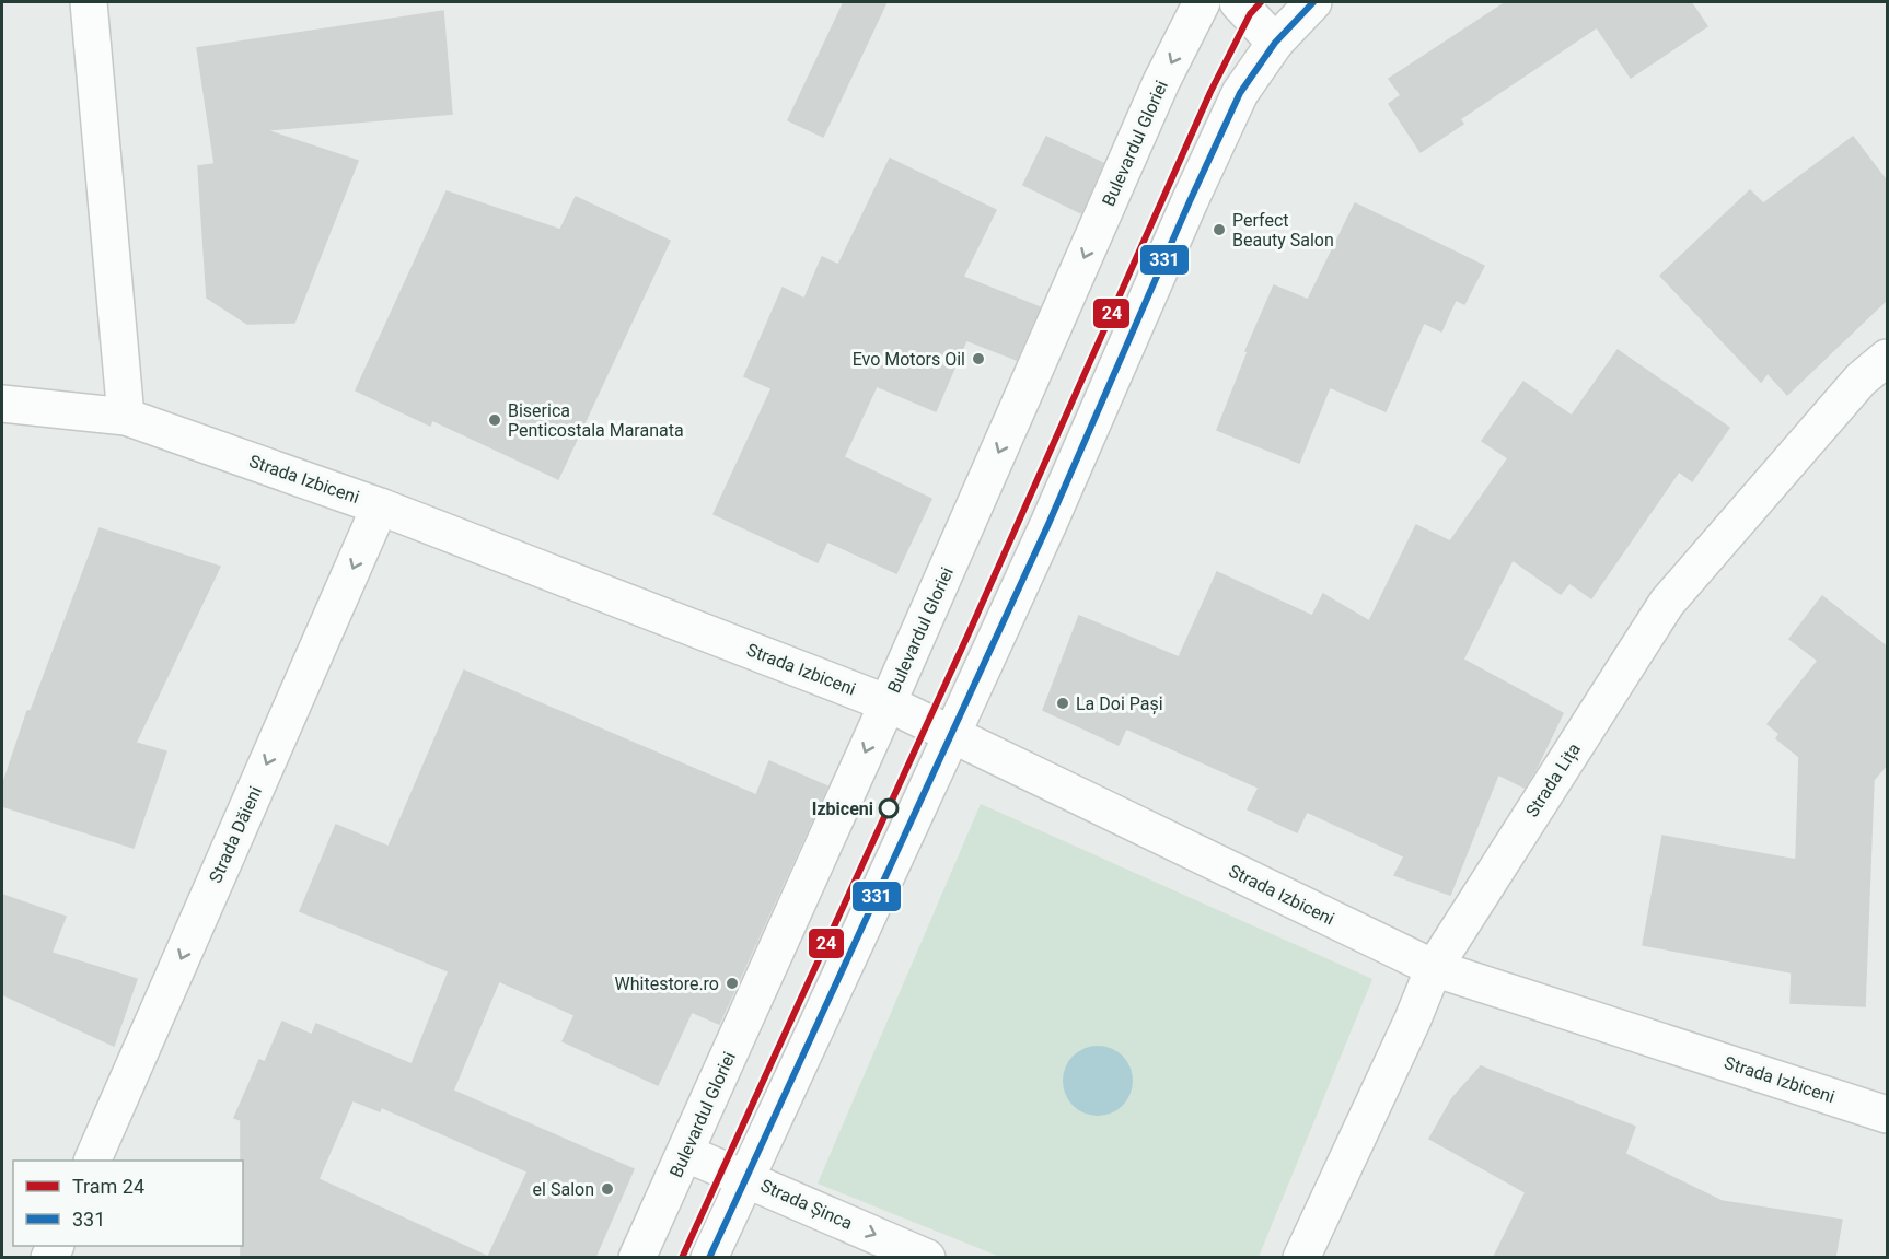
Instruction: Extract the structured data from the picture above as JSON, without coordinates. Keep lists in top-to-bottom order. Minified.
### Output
{"streets":{"street":["Bulevardul Gloriei","Strada Izbiceni","Strada Lița","Strada Dăieni","Strada Șinca"]},"crossings":[["Bulevardul Gloriei","Strada Izbiceni"],["Bulevardul Gloriei","Strada Șinca"],["Strada Izbiceni","Strada Lița"],["Strada Izbiceni","Strada Dăieni"]],"one_way":["Strada Dăieni","Strada Șinca"],"places":["Perfect Beauty Salon","Evo Motors Oil","Biserica Penticostala Maranata","La Doi Pași","Izbiceni","Whitestore.ro","el Salon"],"lines":["tram line 24","transit line 331"],"legend":["Tram 24","331"]}
